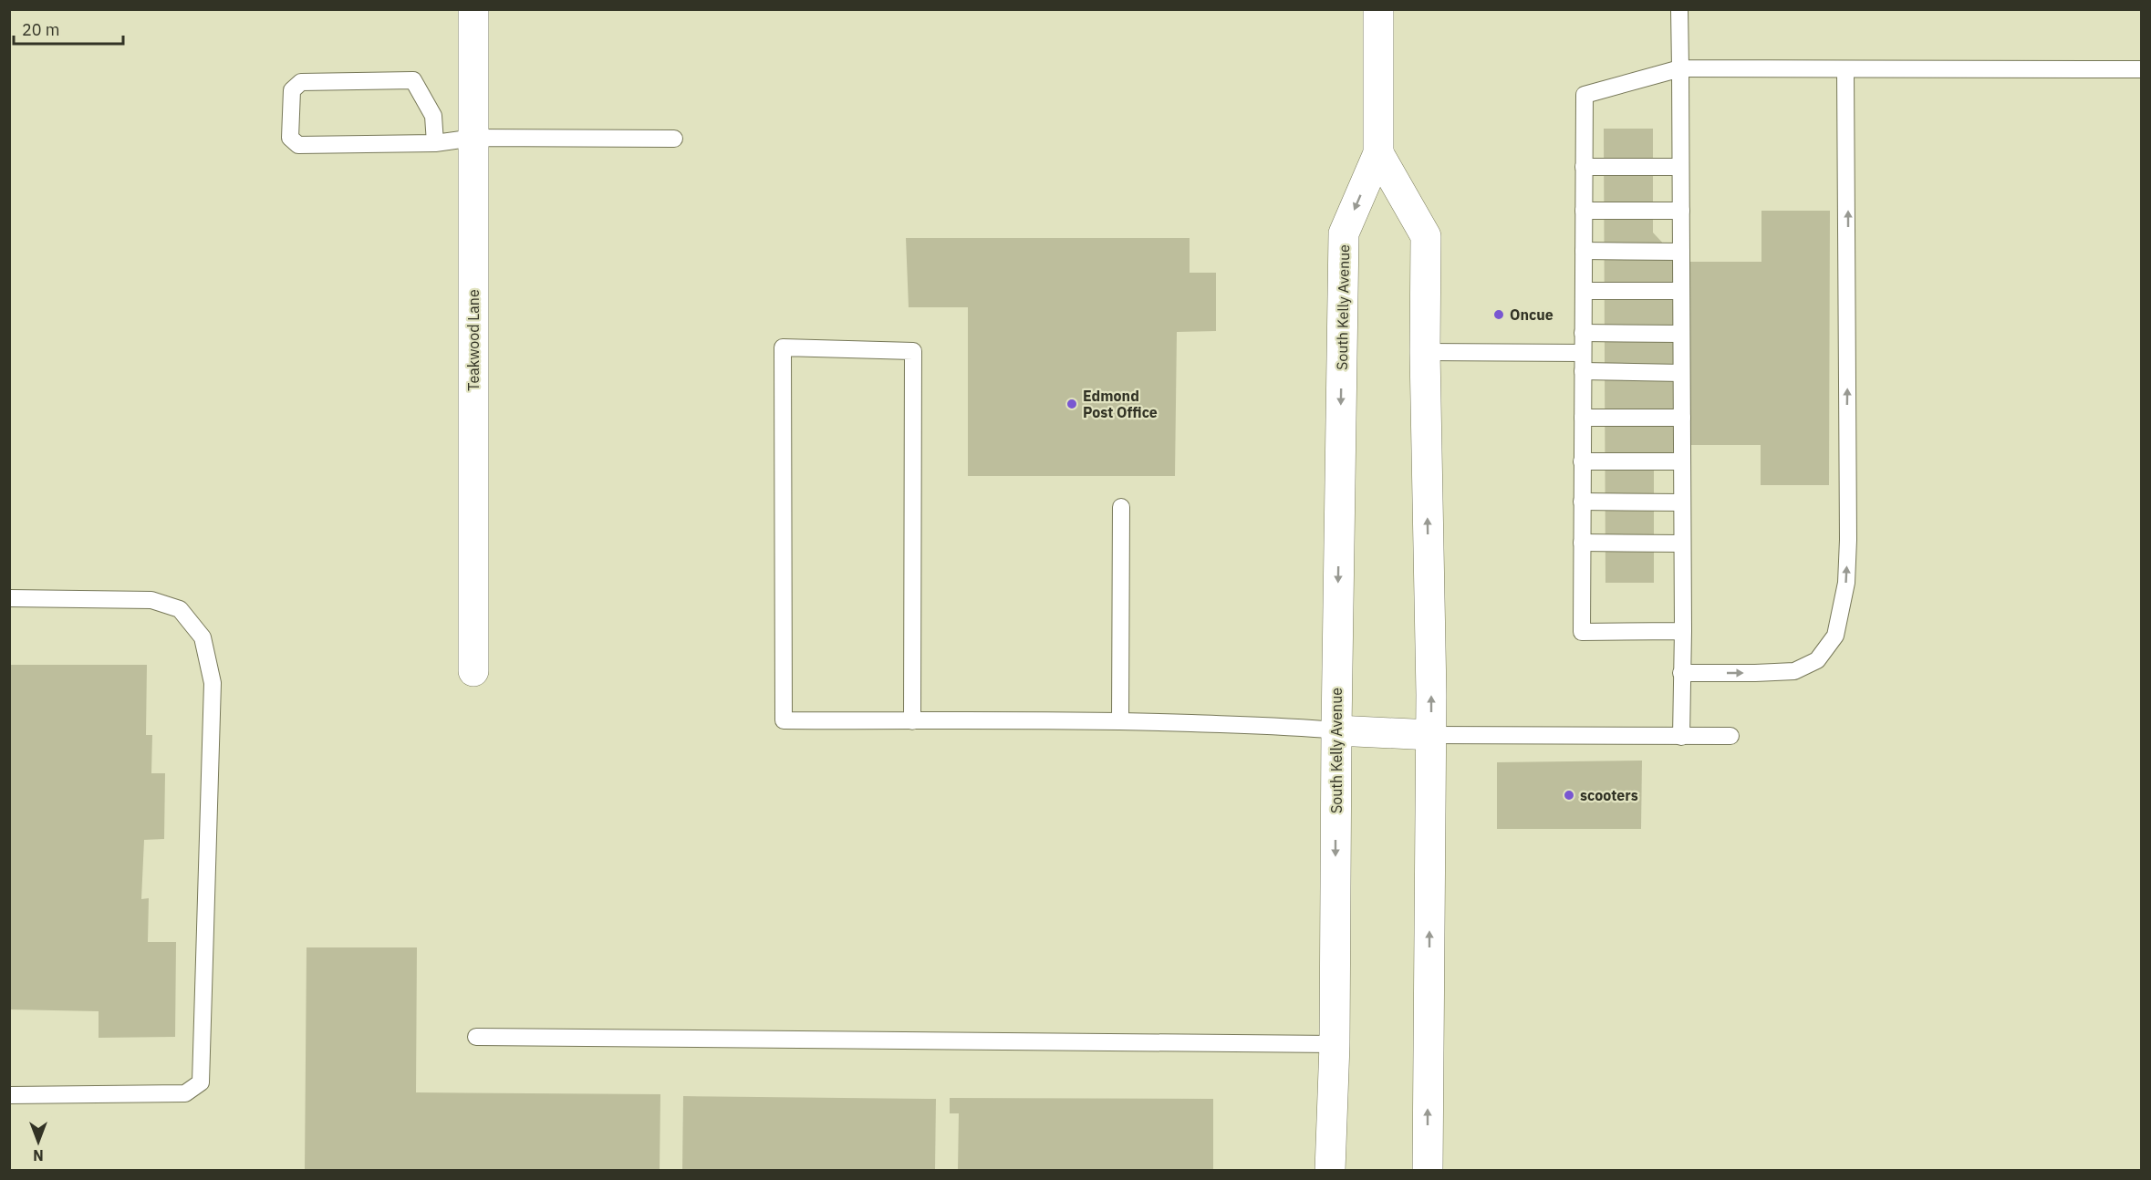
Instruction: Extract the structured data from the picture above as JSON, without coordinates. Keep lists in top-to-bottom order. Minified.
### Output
{"streets":{"main road":["South Kelly Avenue","Teakwood Lane"]},"places":["Oncue","Edmond Post Office","scooters"],"scale_bar":"20 m","north":"bottom"}
